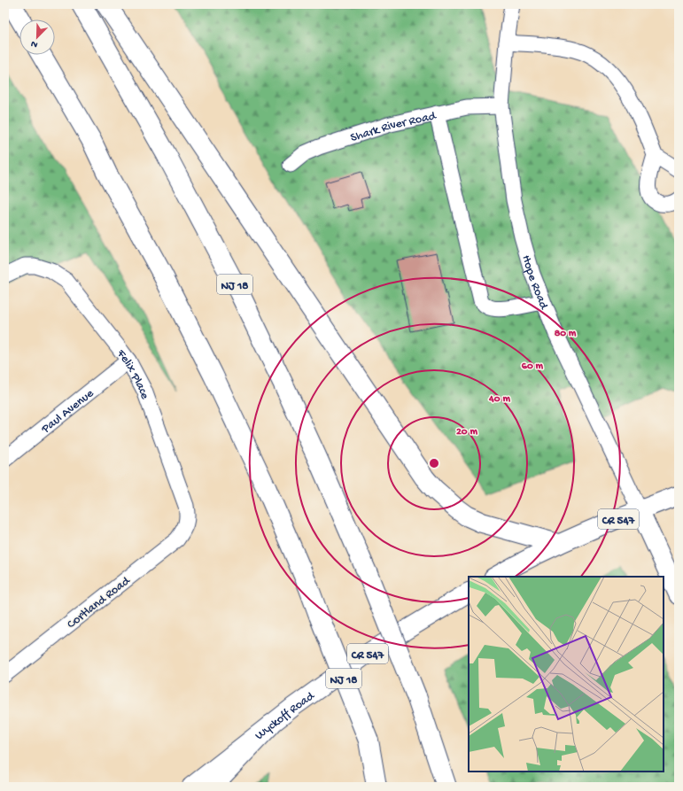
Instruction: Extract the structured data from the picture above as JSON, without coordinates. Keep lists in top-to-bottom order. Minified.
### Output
{"streets":{"highway":["NJ 18"],"main road":["Hope Road","CR 547","Wyckoff Road"],"street":["Shark River Road","Felix Place","Paul Avenue","Cortland Road"]},"crossings":[["Shark River Road","Hope Road"],["Hope Road","CR 547"],["Felix Place","Paul Avenue"],["Felix Place","Cortland Road"]],"north":"bottom left","rings":["80 m","60 m","40 m","20 m"]}
